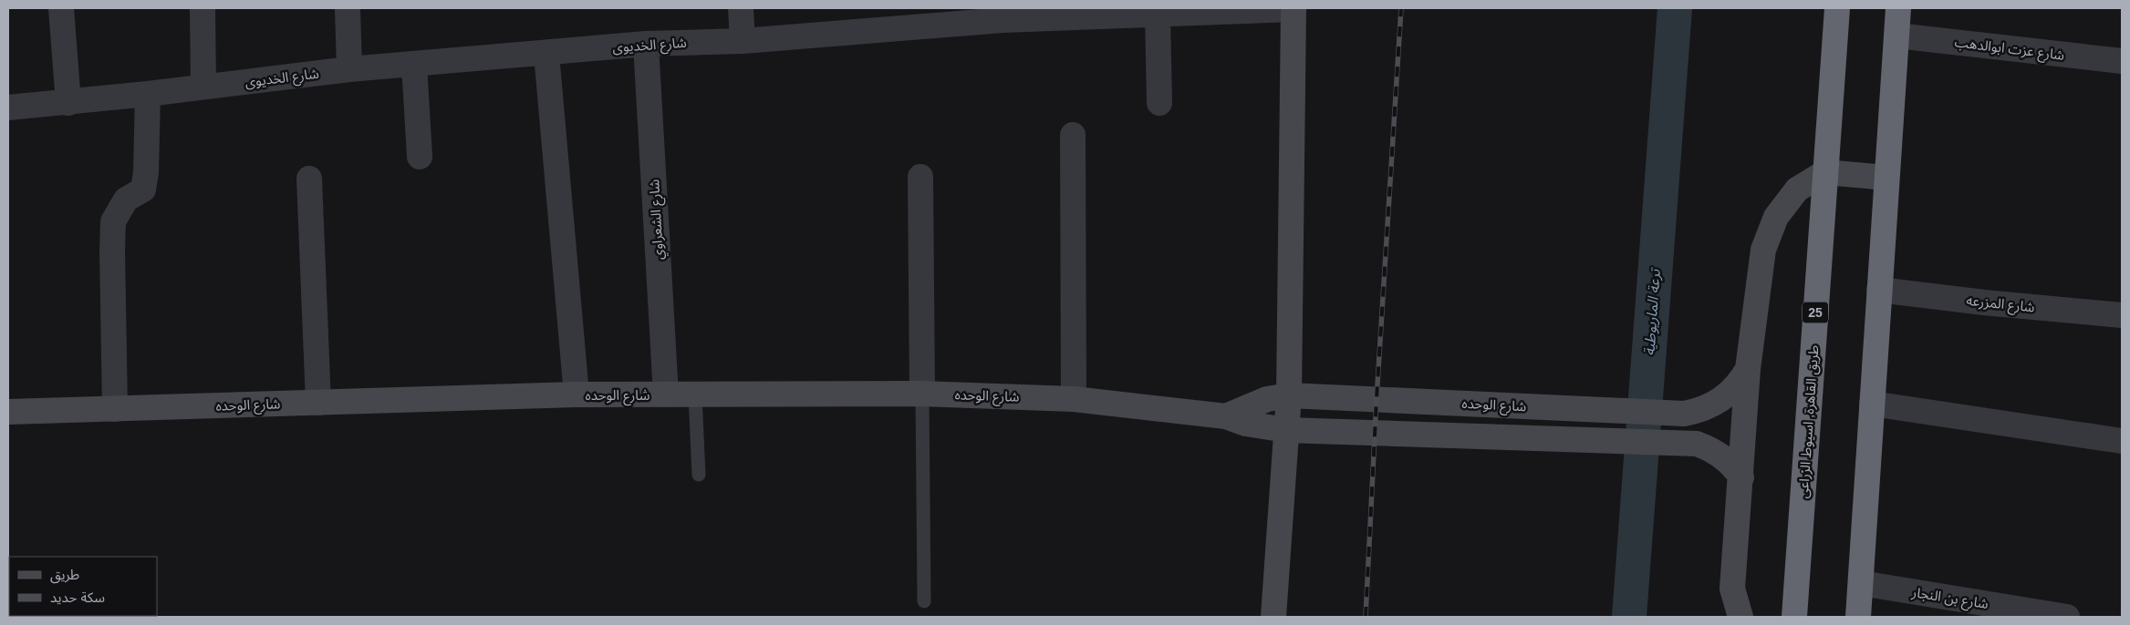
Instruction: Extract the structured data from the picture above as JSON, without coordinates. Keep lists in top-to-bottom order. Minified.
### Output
{"streets":{"highway":["25","طريق القاهرة, اسيوط الزراعى"],"street":["شارع الخديوى","شارع عزت ابوالدهب","شارع الشعراوي","شارع المزرعه","شارع الوحده","شارع بن النجار"]},"crossings":[["شارع الخديوى","شارع الشعراوي"],["شارع الشعراوي","شارع الوحده"]],"water":["ترعة الماريوطية"],"legend":["طريق","سكة حديد"]}
